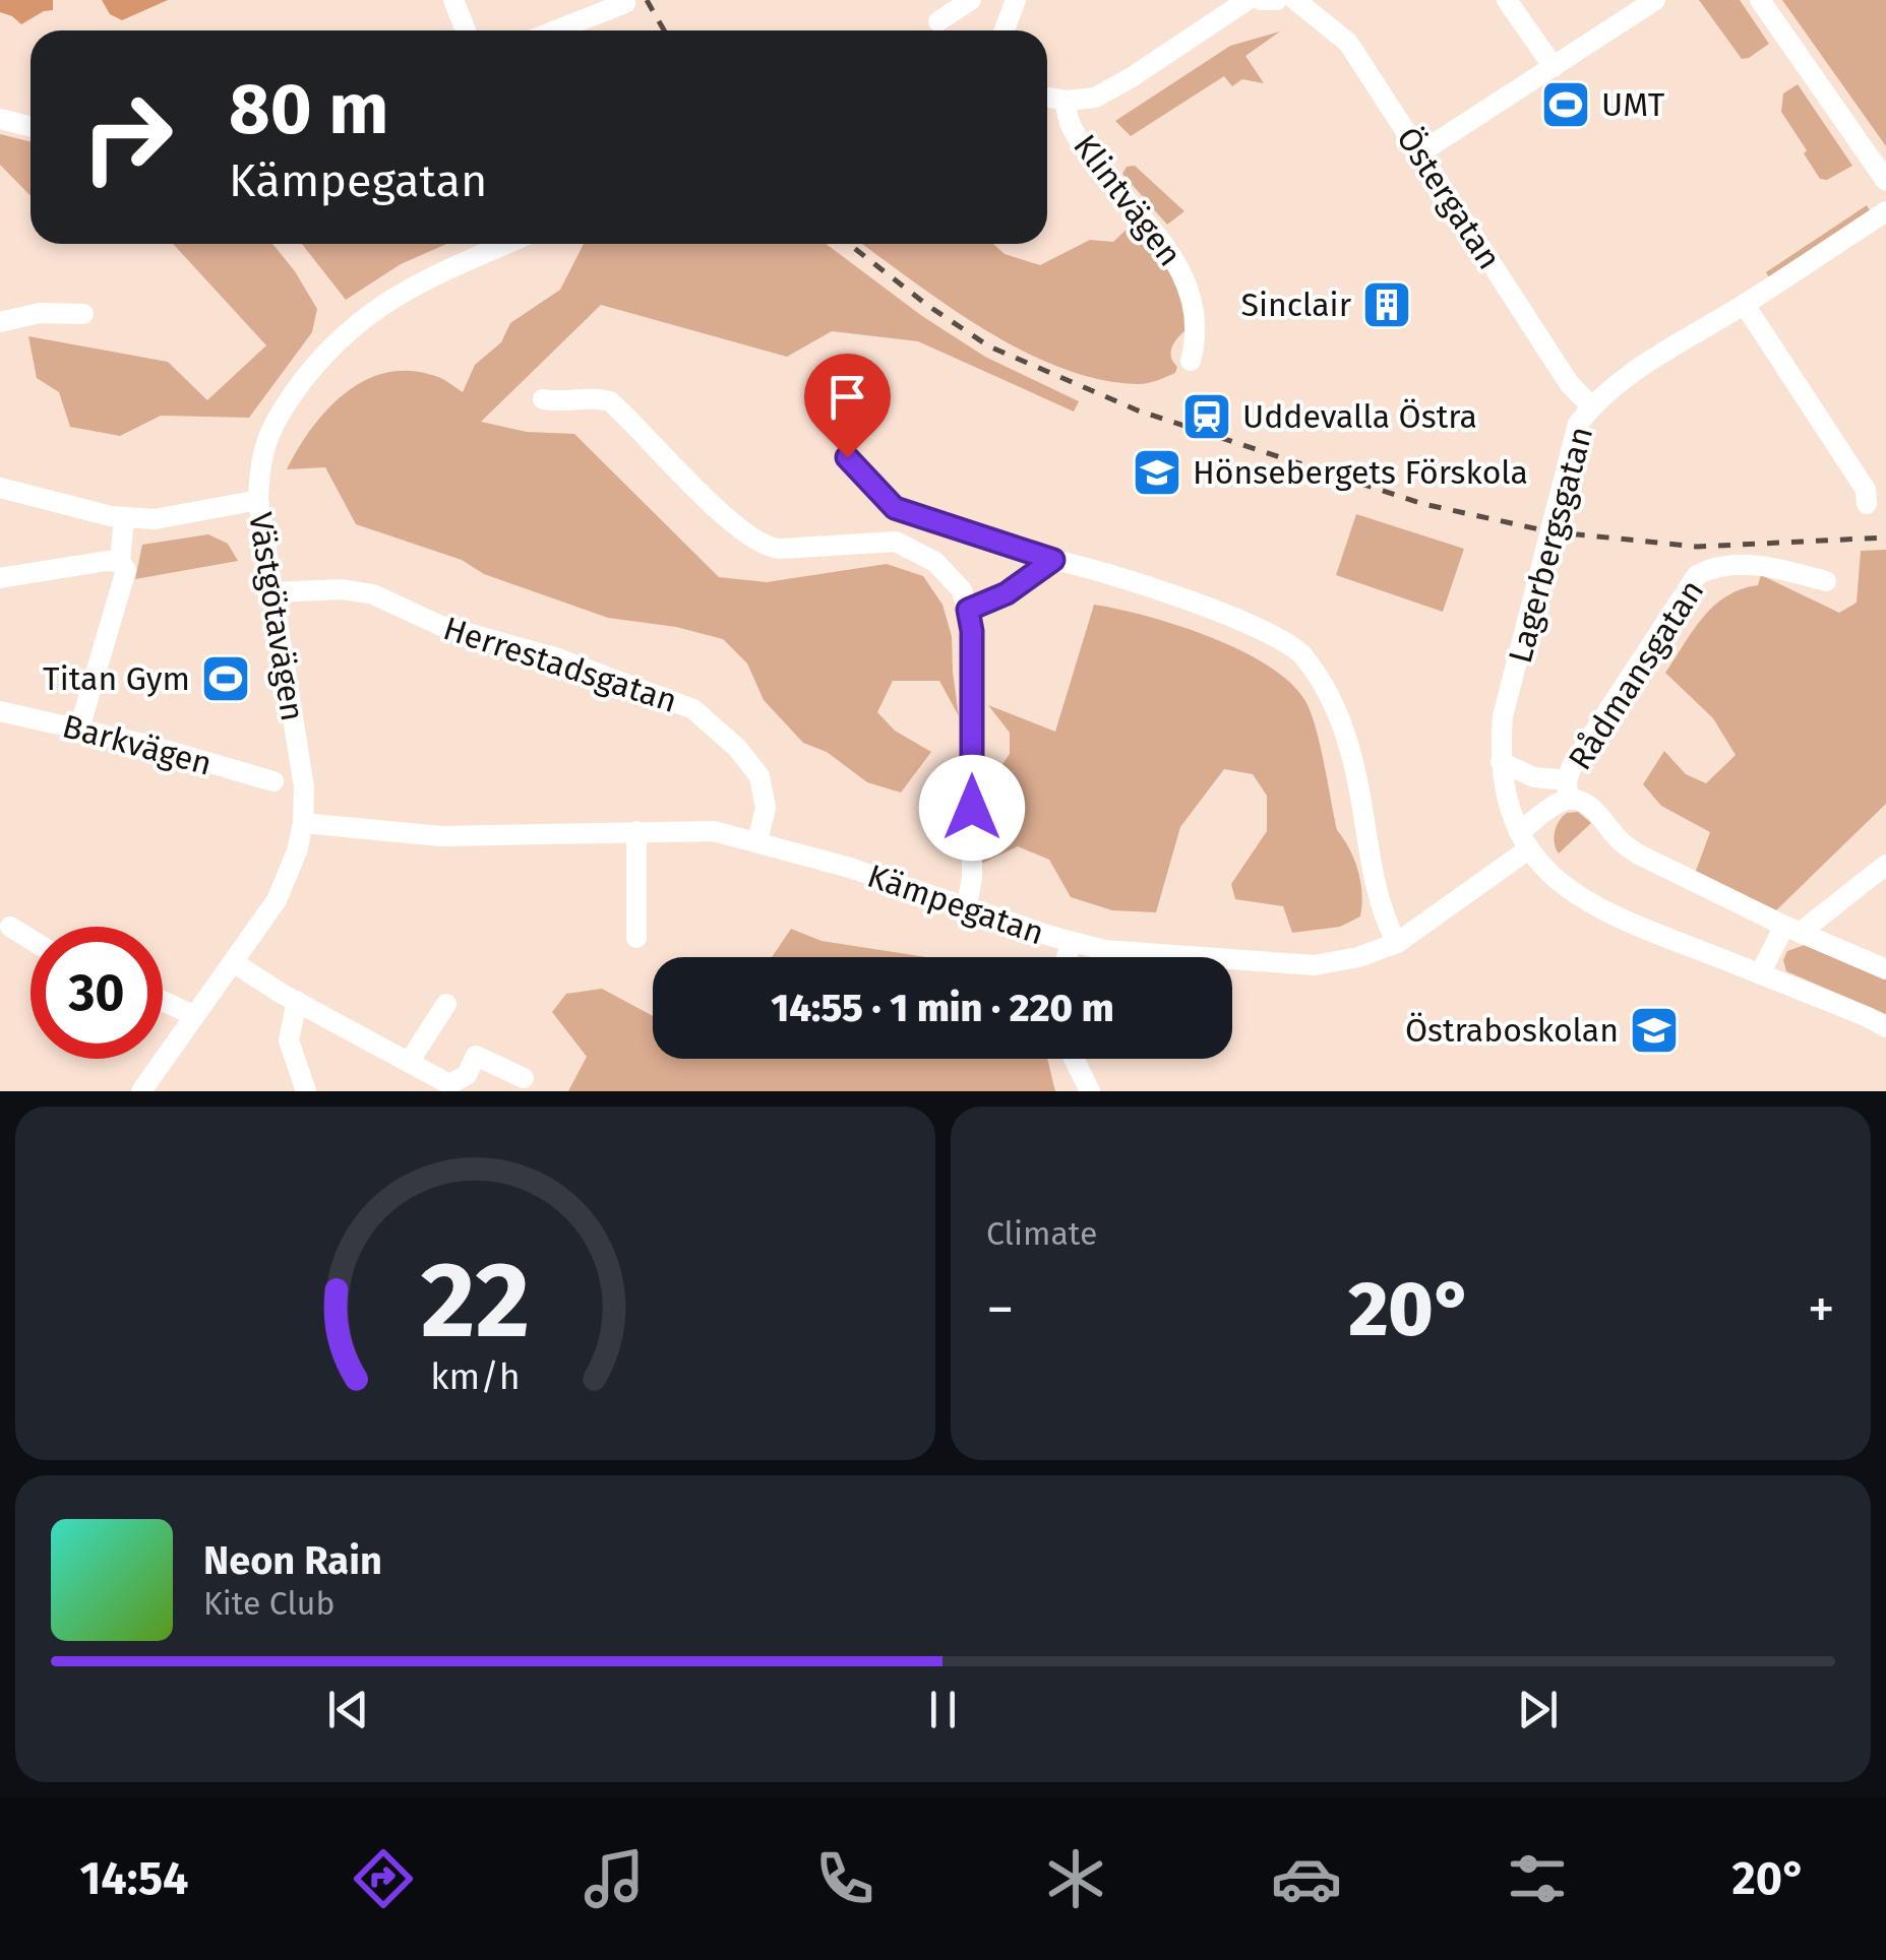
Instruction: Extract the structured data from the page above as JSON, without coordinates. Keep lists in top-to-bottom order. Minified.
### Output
{"streets":{"street":["Östergatan","Klintvägen","Lagerbergsgatan","Västgötavägen","Herrestadsgatan","Rådmansgatan","Barkvägen","Kämpegatan"]},"crossings":[["Östergatan","Lagerbergsgatan"],["Lagerbergsgatan","Rådmansgatan"],["Lagerbergsgatan","Kämpegatan"],["Västgötavägen","Herrestadsgatan"],["Västgötavägen","Kämpegatan"],["Herrestadsgatan","Kämpegatan"],["Rådmansgatan","Kämpegatan"]],"places":{"sports":["UMT","Titan Gym"],"building":["Sinclair"],"station":["Uddevalla Östra"],"school or university":["Hönsebergets Förskola","Östraboskolan"]},"page":{"turn":["80 m","Kämpegatan"],"limit":"30","trip":"14:55 · 1 min · 220 m","tile":"Climate","heat":["−","20°","+"],"song":["Neon Rain","Kite Club"],"tabs":["14:54","20°"],"gauge":["22","km/h"]}}
